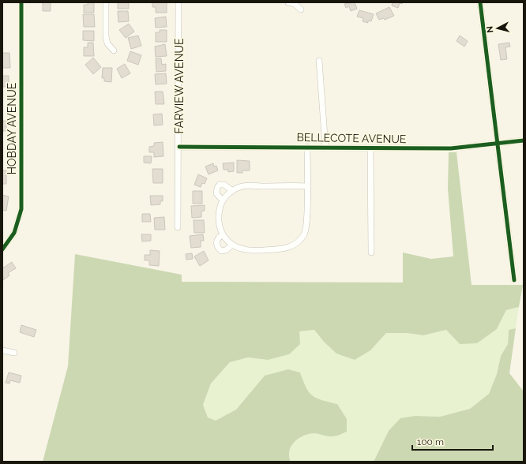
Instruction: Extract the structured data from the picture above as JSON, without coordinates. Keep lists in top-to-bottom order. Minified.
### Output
{"streets":{"street":["FARVIEW AVENUE","HOBDAY AVENUE","BELLECOTE AVENUE"]},"crossings":[["FARVIEW AVENUE","BELLECOTE AVENUE"]],"scale_bar":"100 m","north":"left"}
